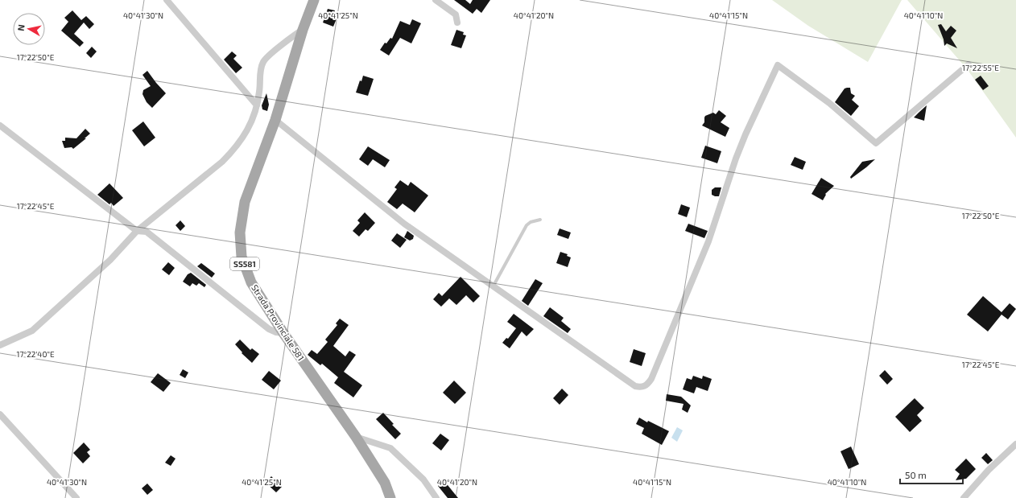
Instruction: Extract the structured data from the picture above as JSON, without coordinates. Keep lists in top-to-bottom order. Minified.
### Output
{"streets":{"main road":["SS581","Strada Provinciale 581"]},"scale_bar":"50 m","north":"left","coordinates":["40°41'30\"N","40°41'25\"N","40°41'20\"N","40°41'15\"N","40°41'10\"N","17°22'50\"E","17°22'55\"E","17°22'45\"E","17°22'40\"E"]}
